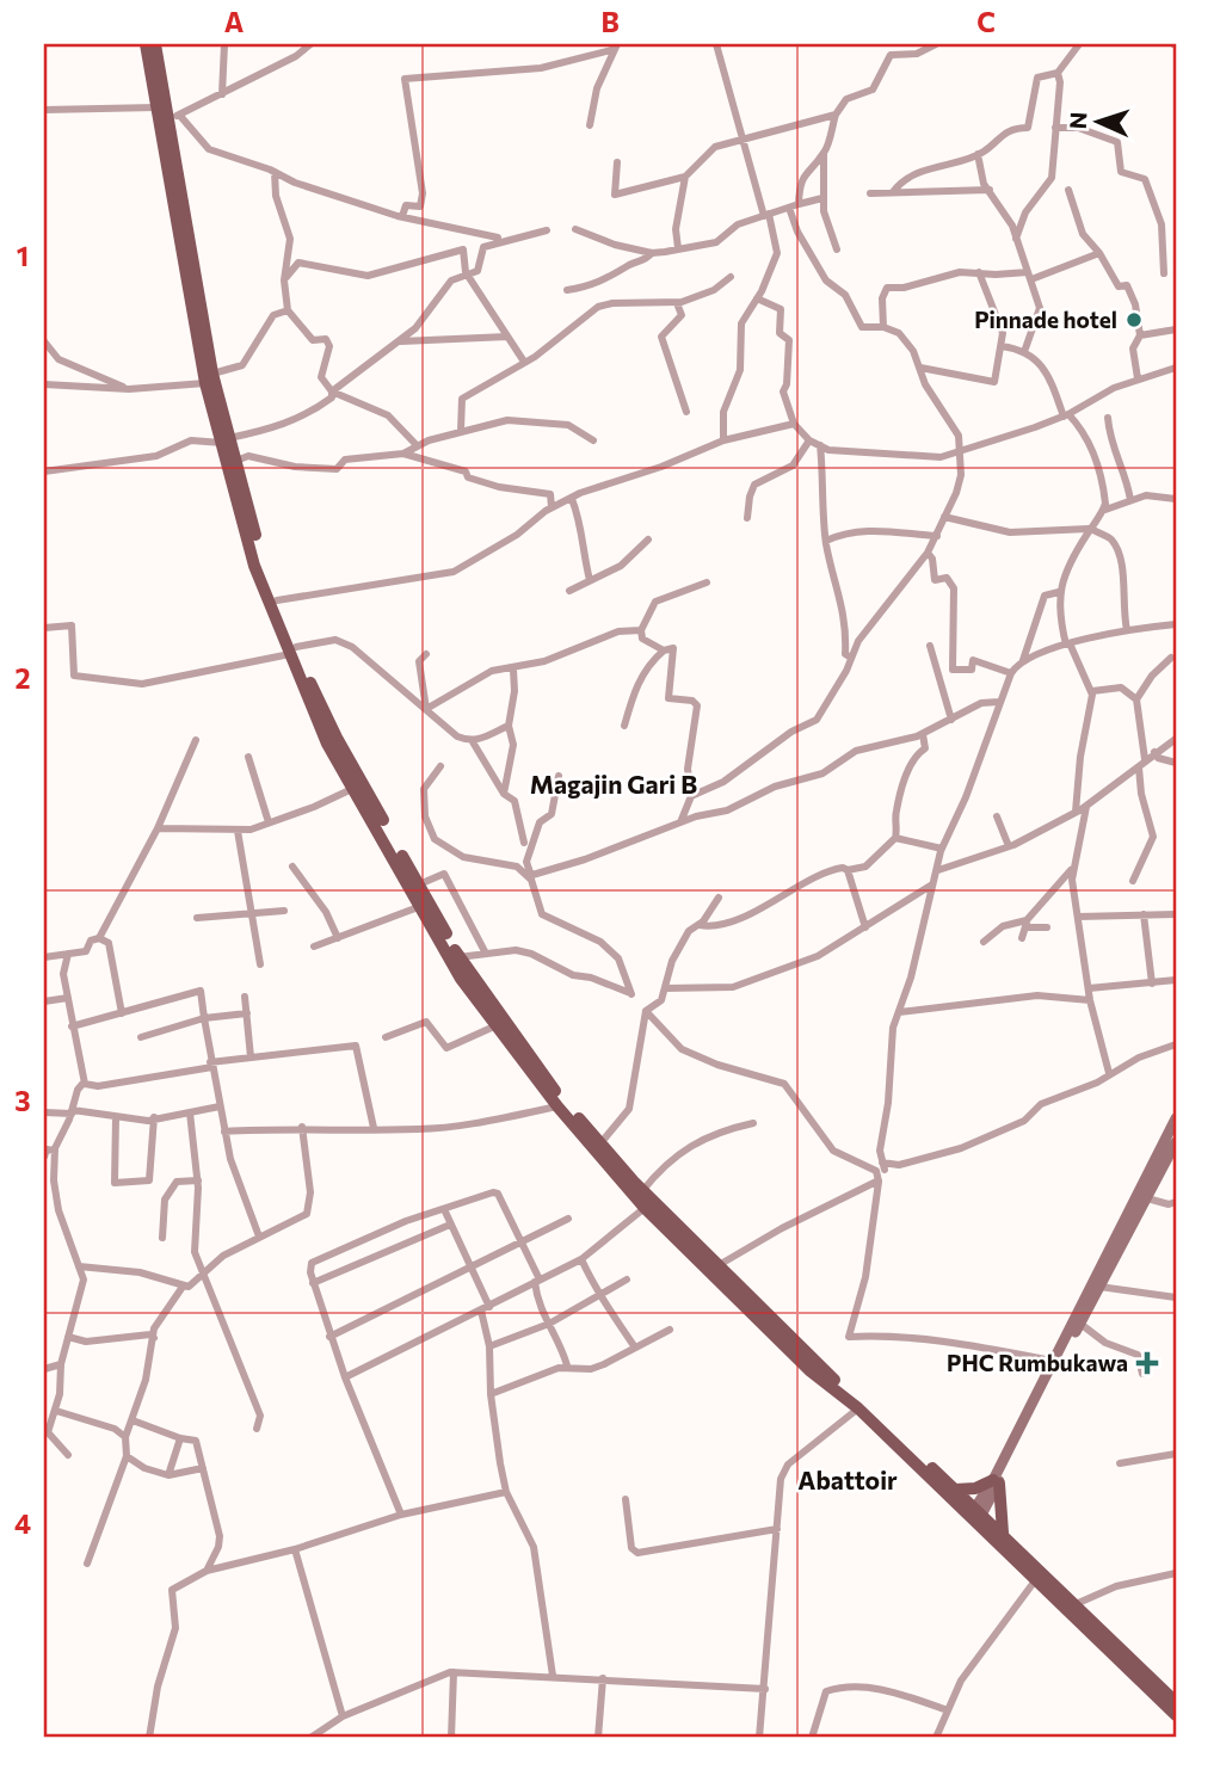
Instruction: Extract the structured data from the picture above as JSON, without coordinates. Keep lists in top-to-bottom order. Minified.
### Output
{"districts":["Magajin Gari B","Abattoir"],"places":{"other":["Pinnade hotel"],"health":["PHC Rumbukawa"]},"north":"left","grid":{"columns":["A","B","C"],"rows":["1","2","3","4"]}}
